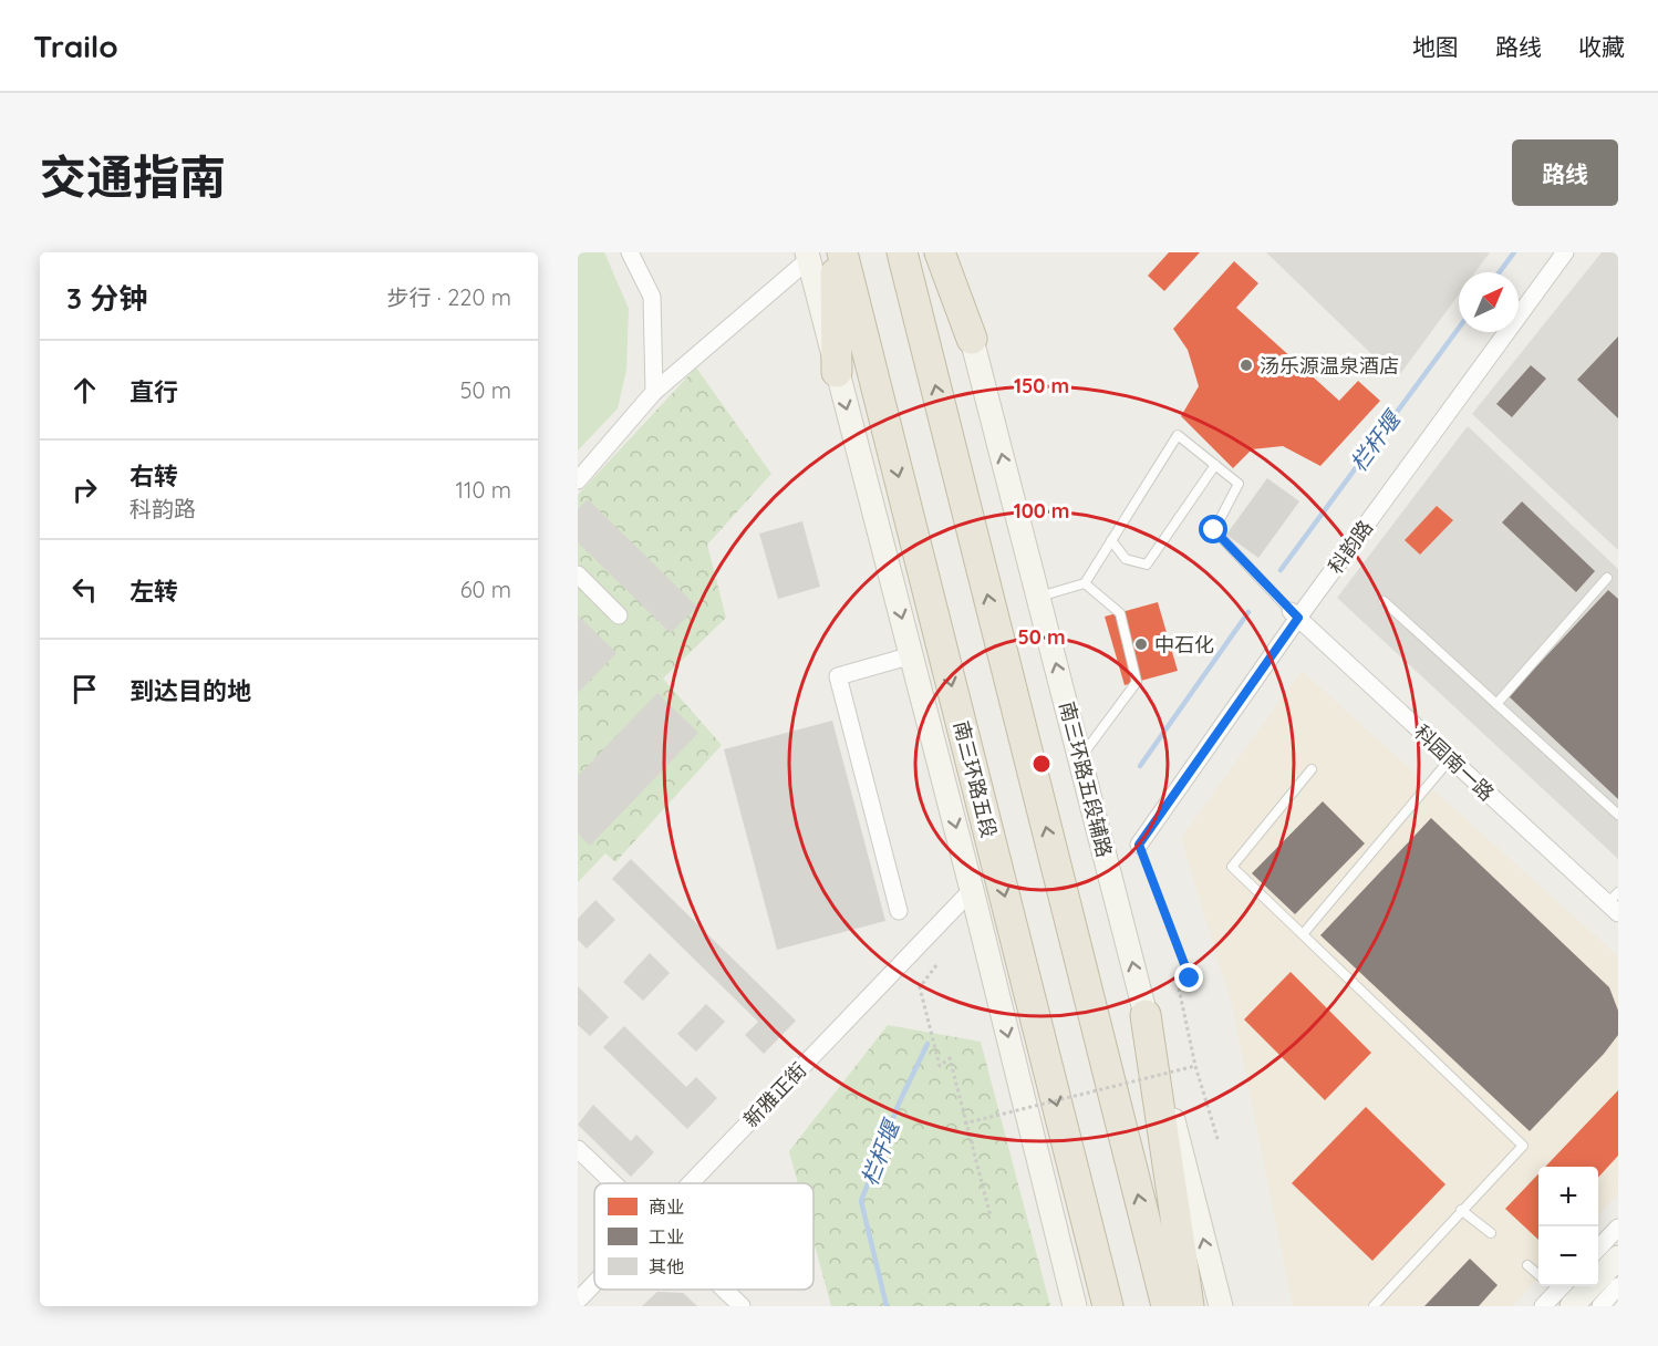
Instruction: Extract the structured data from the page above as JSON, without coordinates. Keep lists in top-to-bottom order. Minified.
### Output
{"streets":{"highway":["南三环路五段"],"main road":["南三环路五段辅路"],"street":["科韵路","科园南一路","新雅正街"]},"crossings":[["科韵路","科园南一路"]],"water":["栏杆堰"],"places":["汤乐源温泉酒店","中石化"],"legend":["商业","工业","其他"],"north":"top right","page":{"header":"Trailo","nav":["地图","路线","收藏"],"title":"交通指南","buttons":"路线","heading":["3 分钟","步行 · 220 m"],"list":[["直行","50 m"],["右转","科韵路","110 m"],["左转","60 m"],"到达目的地"],"map_buttons":["+","−"]},"rings":["150 m","100 m","50 m"]}
